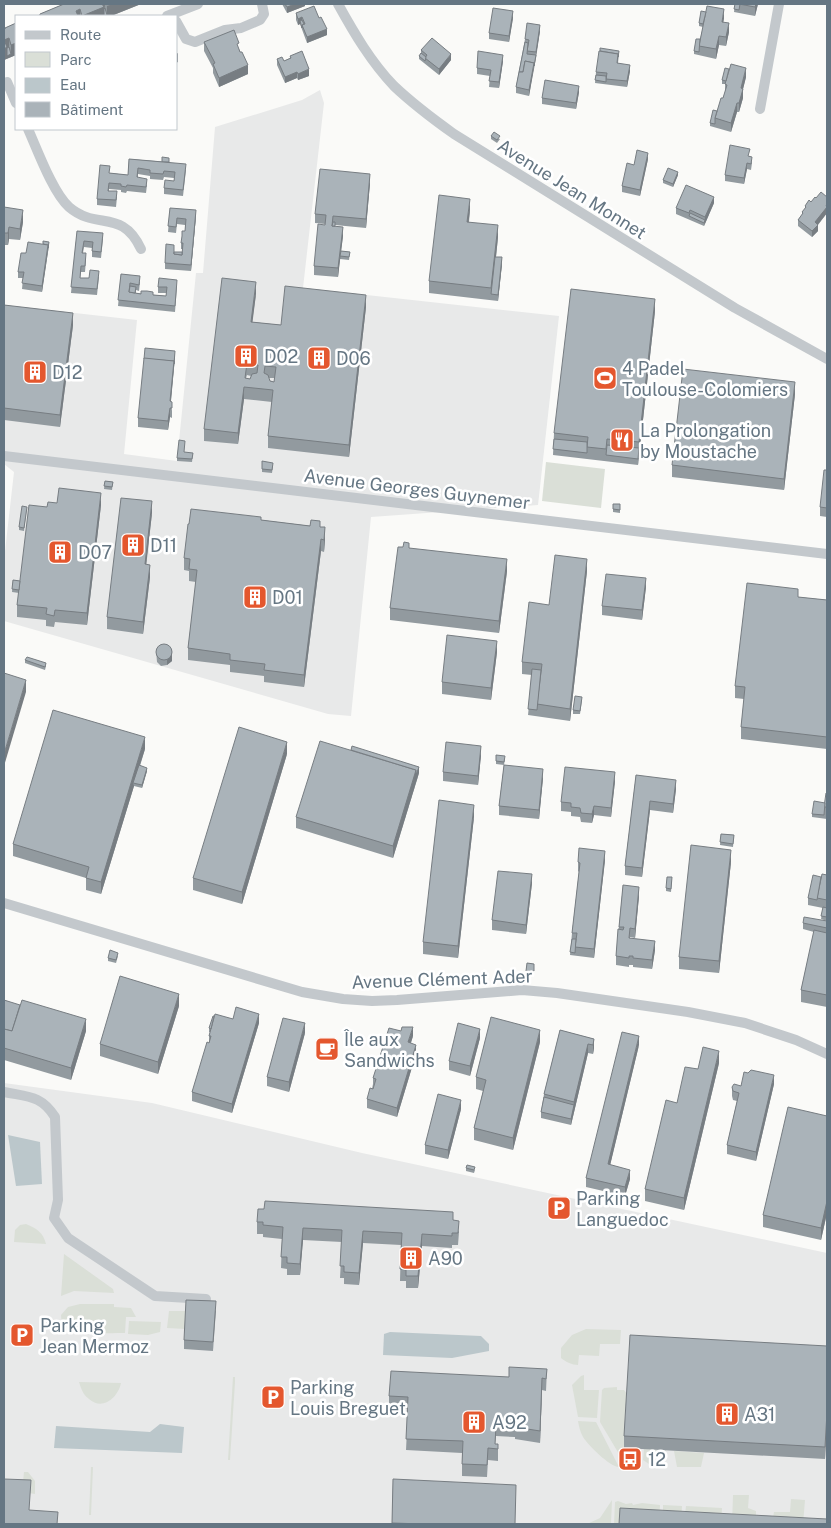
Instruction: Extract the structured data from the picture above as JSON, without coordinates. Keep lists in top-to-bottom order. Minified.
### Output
{"streets":{"street":["Avenue Jean Monnet","Avenue Georges Guynemer","Avenue Clément Ader"]},"places":{"building":["D02","D06","D12","D11","D07","D01","A90","A31","A92"],"sports":["4 Padel Toulouse-Colomiers"],"restaurant":["La Prolongation by Moustache"],"cafe":["Île aux Sandwichs"],"parking":["Parking Languedoc","Parking Jean Mermoz","Parking Louis Breguet"],"bus stop":["12"]},"legend":["Route","Parc","Eau","Bâtiment"]}
